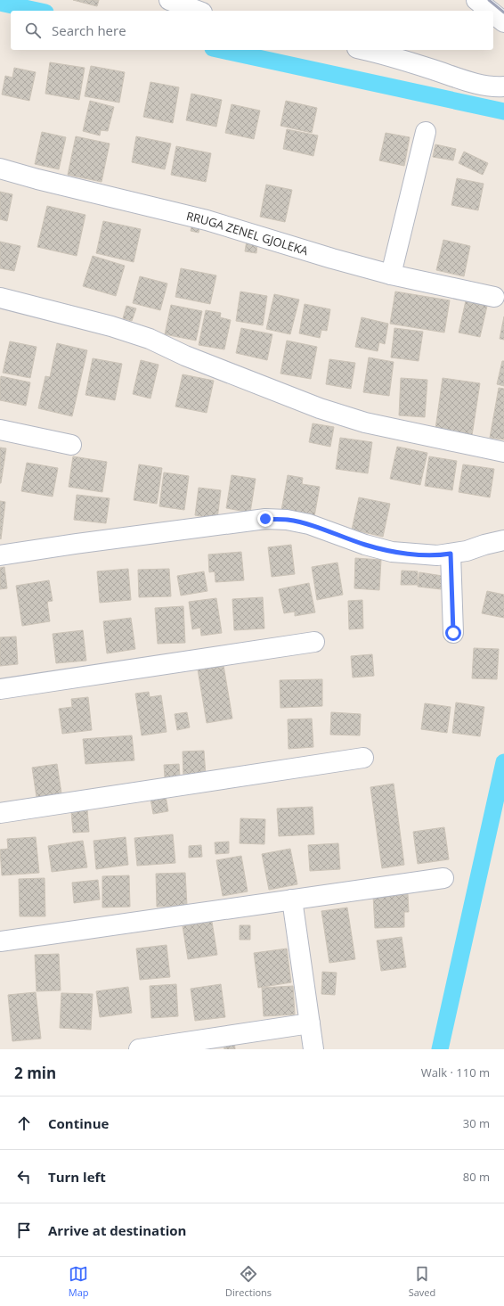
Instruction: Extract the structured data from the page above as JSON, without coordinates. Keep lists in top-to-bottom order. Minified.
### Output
{"streets":{"street":["RRUGA ZENEL GJOLEKA"]},"page":{"search":"Search here","heading":["2 min","Walk · 110 m"],"list":[["Continue","30 m"],["Turn left","80 m"],"Arrive at destination"],"nav":["Map","Directions","Saved"]}}
